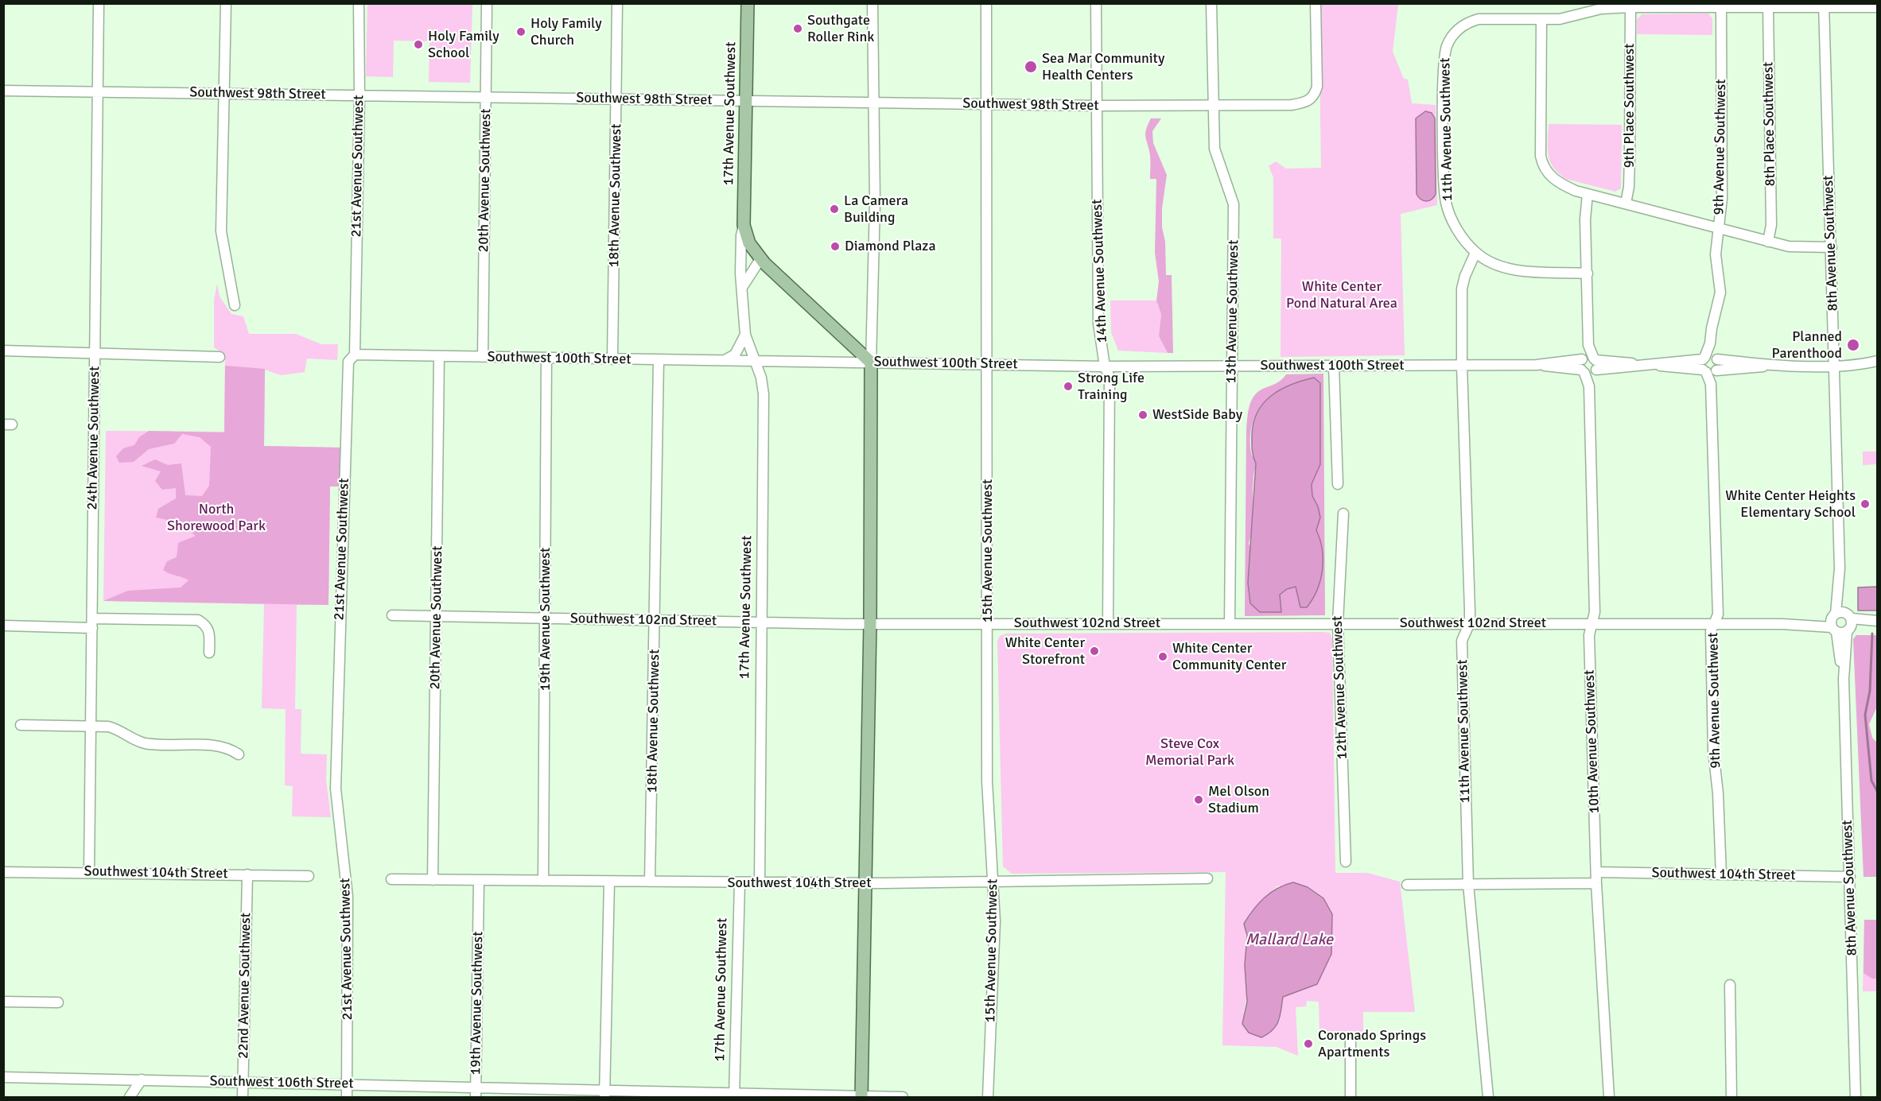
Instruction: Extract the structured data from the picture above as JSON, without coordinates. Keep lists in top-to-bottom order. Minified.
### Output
{"streets":{"main road":["17th Avenue Southwest"],"street":["Southwest 98th Street","9th Place Southwest","8th Place Southwest","11th Avenue Southwest","9th Avenue Southwest","21st Avenue Southwest","20th Avenue Southwest","18th Avenue Southwest","8th Avenue Southwest","14th Avenue Southwest","13th Avenue Southwest","Southwest 100th Street","24th Avenue Southwest","15th Avenue Southwest","19th Avenue Southwest","Southwest 102nd Street","12th Avenue Southwest","10th Avenue Southwest","Southwest 104th Street","22nd Avenue Southwest","Southwest 106th Street"]},"crossings":[["Southwest 98th Street","17th Avenue Southwest"],["Southwest 98th Street","21st Avenue Southwest"],["Southwest 98th Street","20th Avenue Southwest"],["Southwest 98th Street","18th Avenue Southwest"],["Southwest 98th Street","14th Avenue Southwest"],["Southwest 98th Street","13th Avenue Southwest"],["Southwest 98th Street","24th Avenue Southwest"],["Southwest 98th Street","15th Avenue Southwest"],["17th Avenue Southwest","Southwest 100th Street"],["17th Avenue Southwest","Southwest 102nd Street"],["17th Avenue Southwest","Southwest 104th Street"],["17th Avenue Southwest","Southwest 106th Street"],["11th Avenue Southwest","Southwest 100th Street"],["11th Avenue Southwest","Southwest 102nd Street"],["9th Avenue Southwest","Southwest 100th Street"],["9th Avenue Southwest","Southwest 102nd Street"],["9th Avenue Southwest","Southwest 104th Street"],["21st Avenue Southwest","Southwest 100th Street"],["21st Avenue Southwest","Southwest 106th Street"],["20th Avenue Southwest","Southwest 100th Street"],["20th Avenue Southwest","Southwest 102nd Street"],["20th Avenue Southwest","Southwest 104th Street"],["18th Avenue Southwest","Southwest 100th Street"],["18th Avenue Southwest","Southwest 102nd Street"],["18th Avenue Southwest","Southwest 104th Street"],["8th Avenue Southwest","Southwest 100th Street"],["8th Avenue Southwest","Southwest 102nd Street"],["8th Avenue Southwest","Southwest 104th Street"],["14th Avenue Southwest","Southwest 100th Street"],["14th Avenue Southwest","Southwest 102nd Street"],["13th Avenue Southwest","Southwest 100th Street"],["13th Avenue Southwest","Southwest 102nd Street"],["Southwest 100th Street","15th Avenue Southwest"],["Southwest 100th Street","19th Avenue Southwest"],["Southwest 100th Street","10th Avenue Southwest"],["24th Avenue Southwest","Southwest 104th Street"],["15th Avenue Southwest","Southwest 102nd Street"],["15th Avenue Southwest","Southwest 104th Street"],["19th Avenue Southwest","Southwest 102nd Street"],["19th Avenue Southwest","Southwest 104th Street"],["19th Avenue Southwest","Southwest 106th Street"],["Southwest 102nd Street","12th Avenue Southwest"],["Southwest 102nd Street","10th Avenue Southwest"],["10th Avenue Southwest","Southwest 104th Street"],["Southwest 104th Street","22nd Avenue Southwest"],["22nd Avenue Southwest","Southwest 106th Street"]],"water":["Mallard Lake"],"parks":["White Center Pond Natural Area","North Shorewood Park","Steve Cox Memorial Park"],"places":["Southgate Roller Rink","Holy Family Church","Holy Family School","Sea Mar Community Health Centers","La Camera Building","Diamond Plaza","Planned Parenthood","Strong Life Training","WestSide Baby","White Center Heights Elementary School","White Center Storefront","White Center Community Center","Mel Olson Stadium","Coronado Springs Apartments"]}
